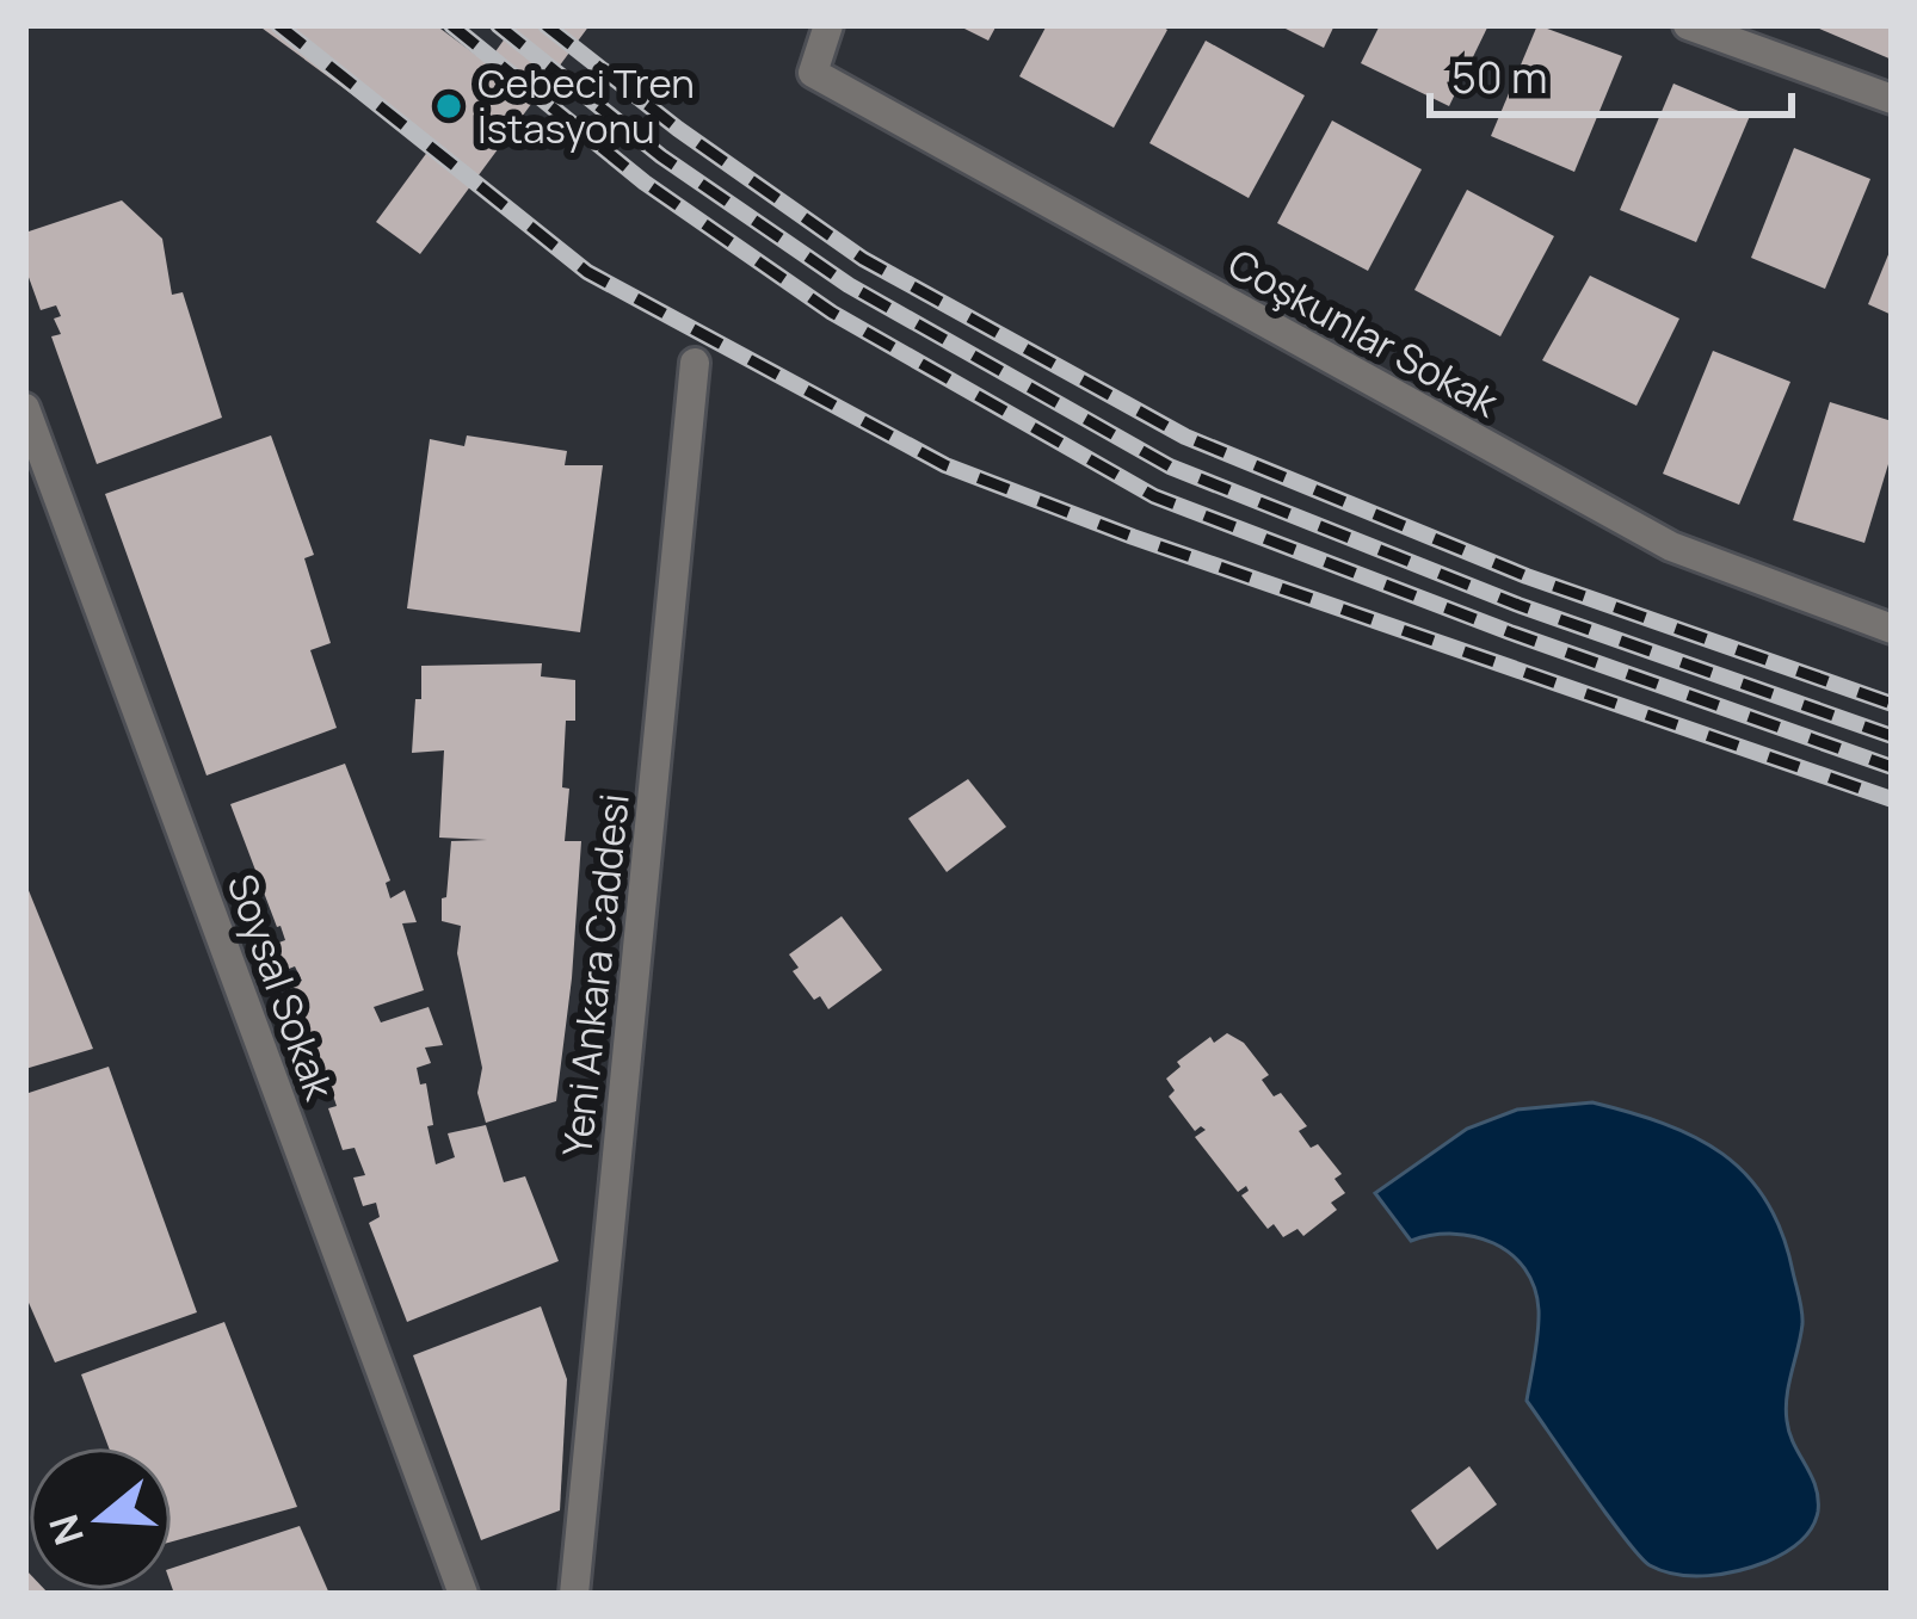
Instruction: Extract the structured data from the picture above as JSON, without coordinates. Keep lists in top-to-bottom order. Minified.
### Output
{"streets":{"street":["Coşkunlar Sokak","Yeni Ankara Caddesi","Soysal Sokak"]},"places":["Cebeci Tren İstasyonu"],"scale_bar":"50 m","north":"left"}
